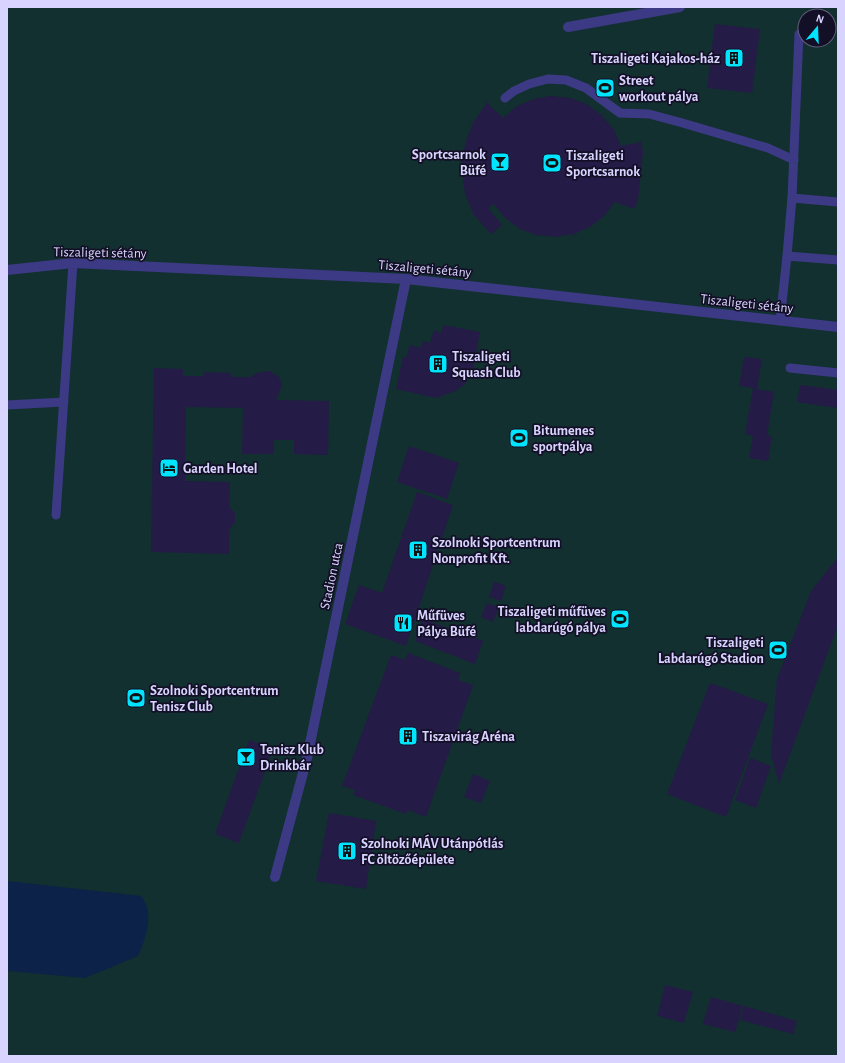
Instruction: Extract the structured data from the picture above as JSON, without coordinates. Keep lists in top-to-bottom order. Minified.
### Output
{"streets":{"street":["Tiszaligeti sétány","Stadion utca"]},"crossings":[["Tiszaligeti sétány","Stadion utca"]],"places":{"building":["Tiszaligeti Kajakos-ház","Tiszaligeti Squash Club","Szolnoki Sportcentrum Nonprofit Kft.","Tiszavirág Aréna","Szolnoki MÁV Utánpótlás FC öltözőépülete"],"sports":["Street workout pálya","Tiszaligeti Sportcsarnok","Bitumenes sportpálya","Tiszaligeti műfüves labdarúgó pálya","Tiszaligeti Labdarúgó Stadion","Szolnoki Sportcentrum Tenisz Club"],"bar":["Sportcsarnok Büfé","Tenisz Klub Drinkbár"],"hotel":["Garden Hotel"],"restaurant":["Műfüves Pálya Büfé"]},"north":"top"}
